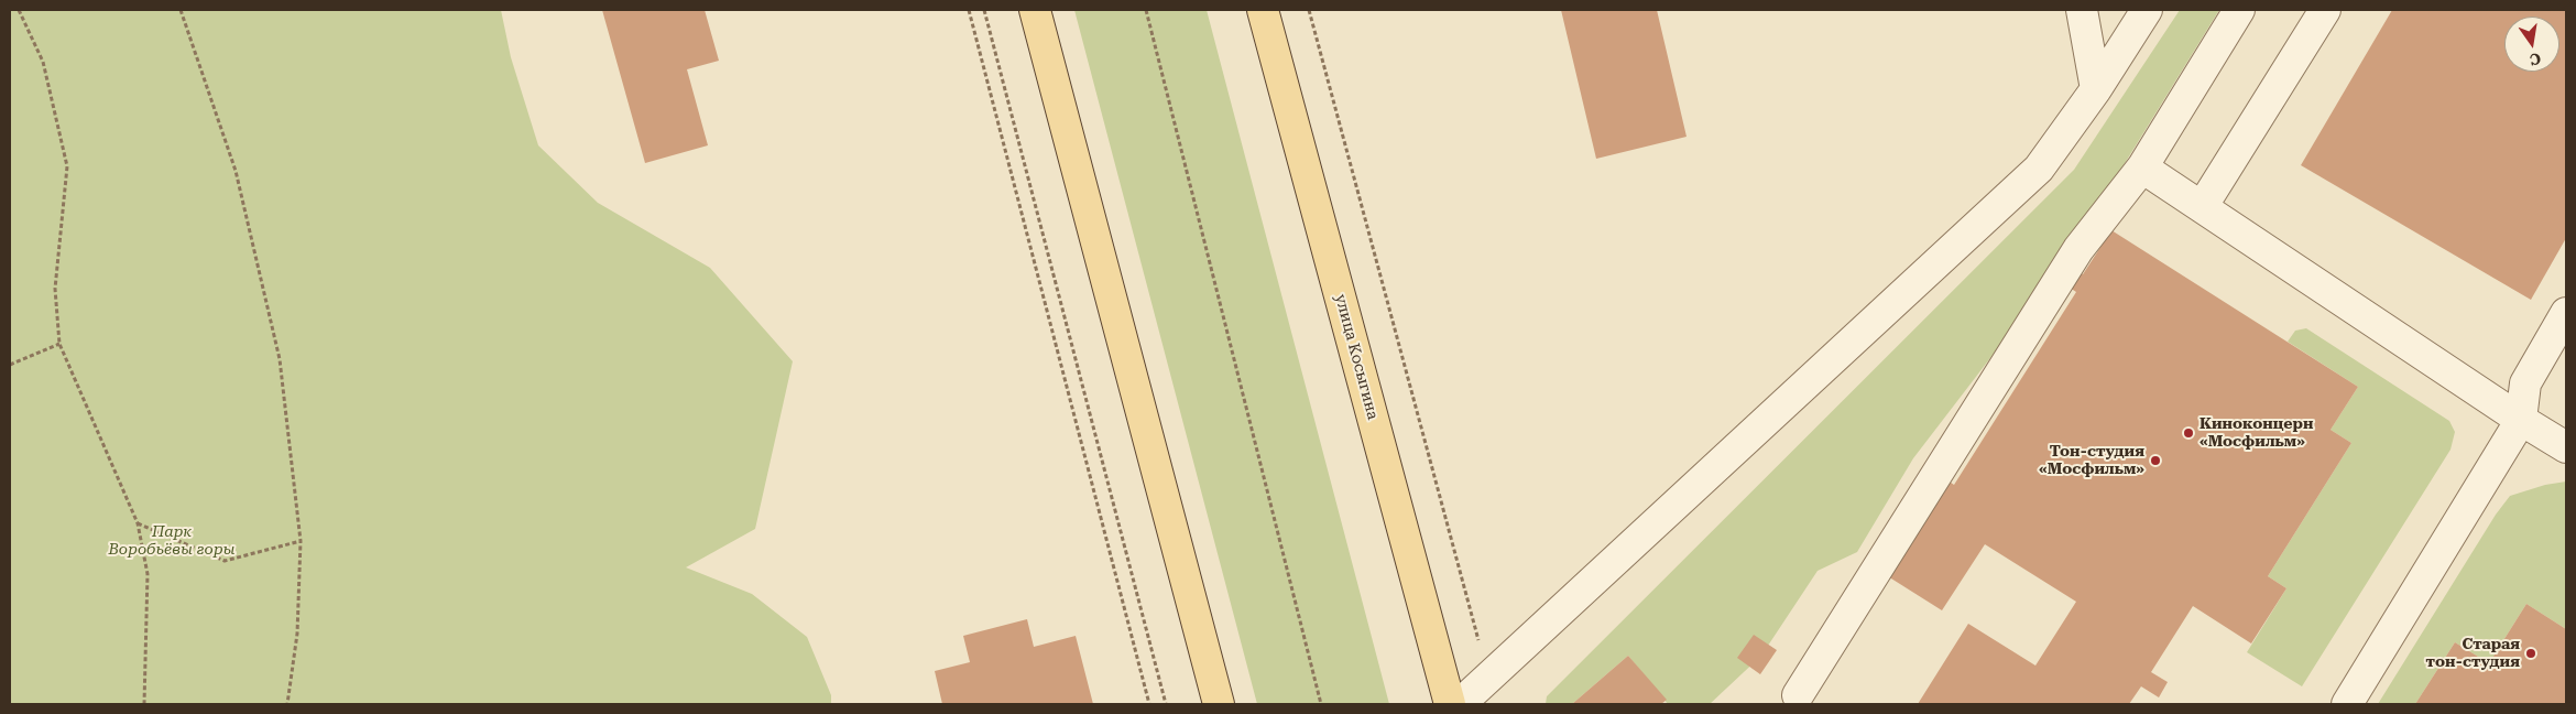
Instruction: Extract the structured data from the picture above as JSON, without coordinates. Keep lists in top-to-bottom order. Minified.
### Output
{"streets":{"main road":["улица Косыгина"]},"parks":["Парк Воробьёвы горы"],"places":["Киноконцерн «Мосфильм»","Тон-студия «Мосфильм»","Старая тон-студия"],"north":"bottom"}
